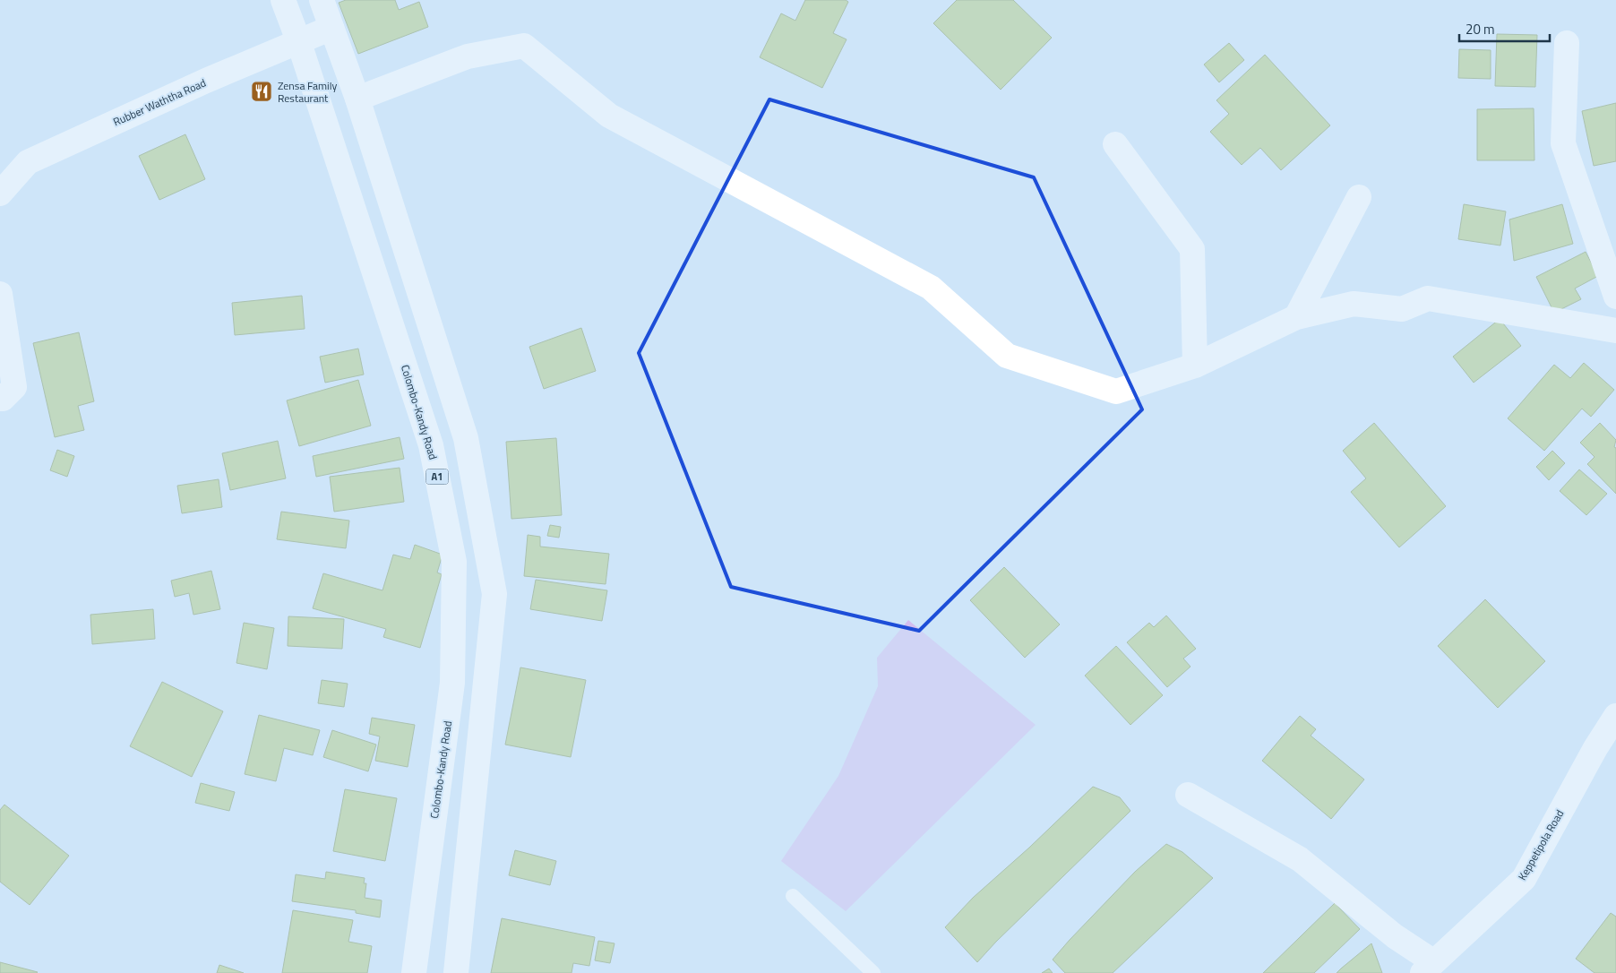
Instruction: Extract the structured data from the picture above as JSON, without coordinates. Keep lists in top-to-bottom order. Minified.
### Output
{"streets":{"main road":["Rubber Waththa Road","Colombo-Kandy Road","A1","Keppetipola Road"]},"crossings":[["Rubber Waththa Road","Colombo-Kandy Road"]],"places":{"restaurant":["Zensa Family Restaurant"]},"scale_bar":"20 m"}
